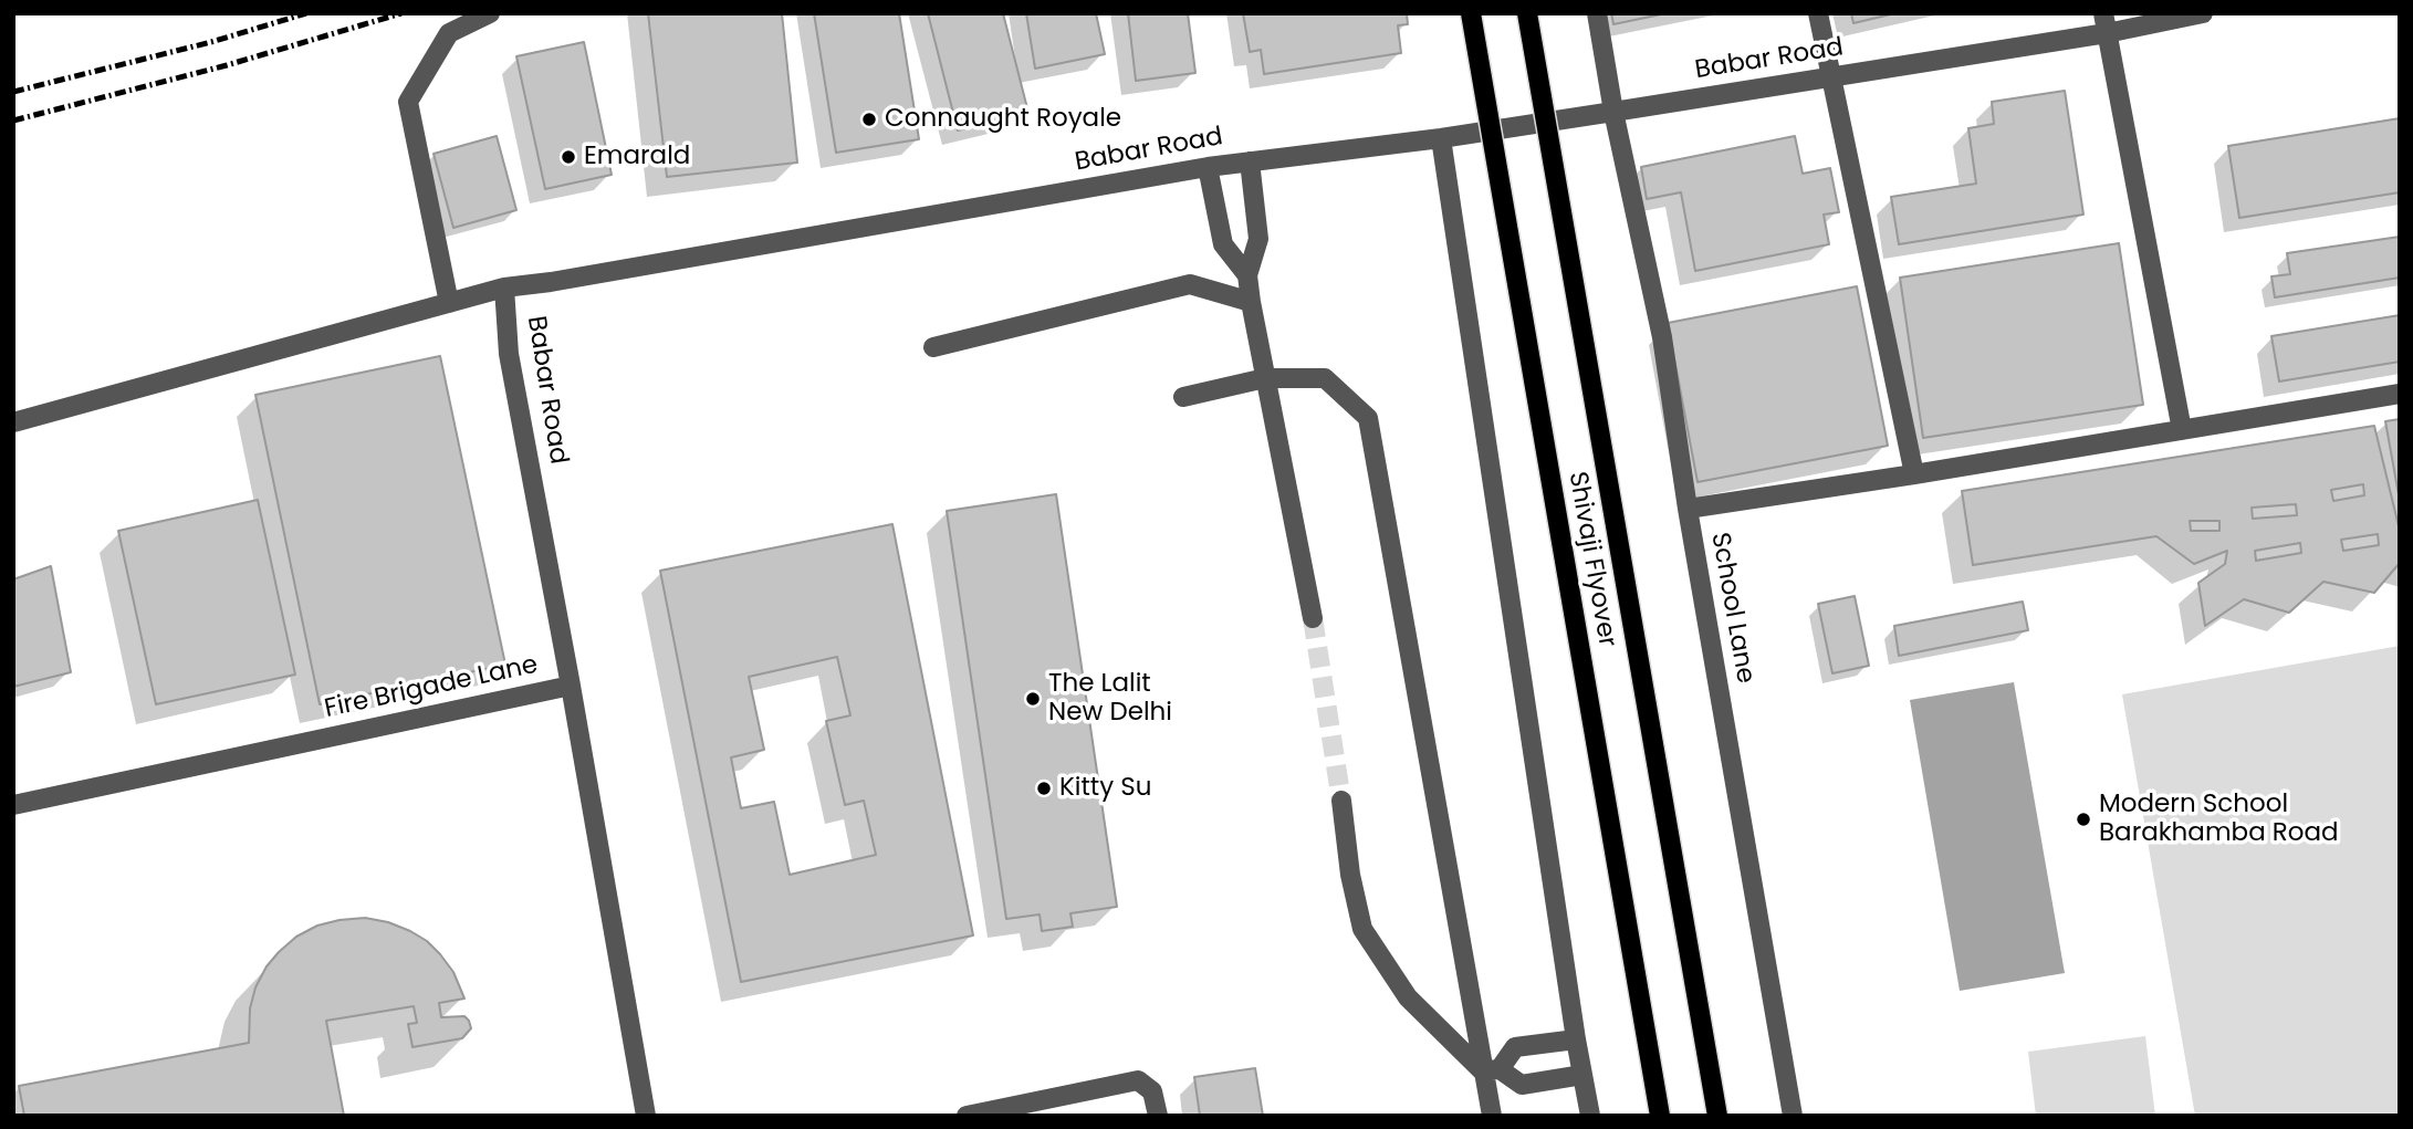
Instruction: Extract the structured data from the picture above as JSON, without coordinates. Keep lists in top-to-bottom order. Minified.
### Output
{"streets":{"main road":["Shivaji Flyover"],"street":["Babar Road","School Lane","Fire Brigade Lane"]},"crossings":[["Babar Road","School Lane"],["Babar Road","Fire Brigade Lane"]],"places":["Connaught Royale","Emarald","The Lalit New Delhi","Kitty Su","Modern School Barakhamba Road"]}
